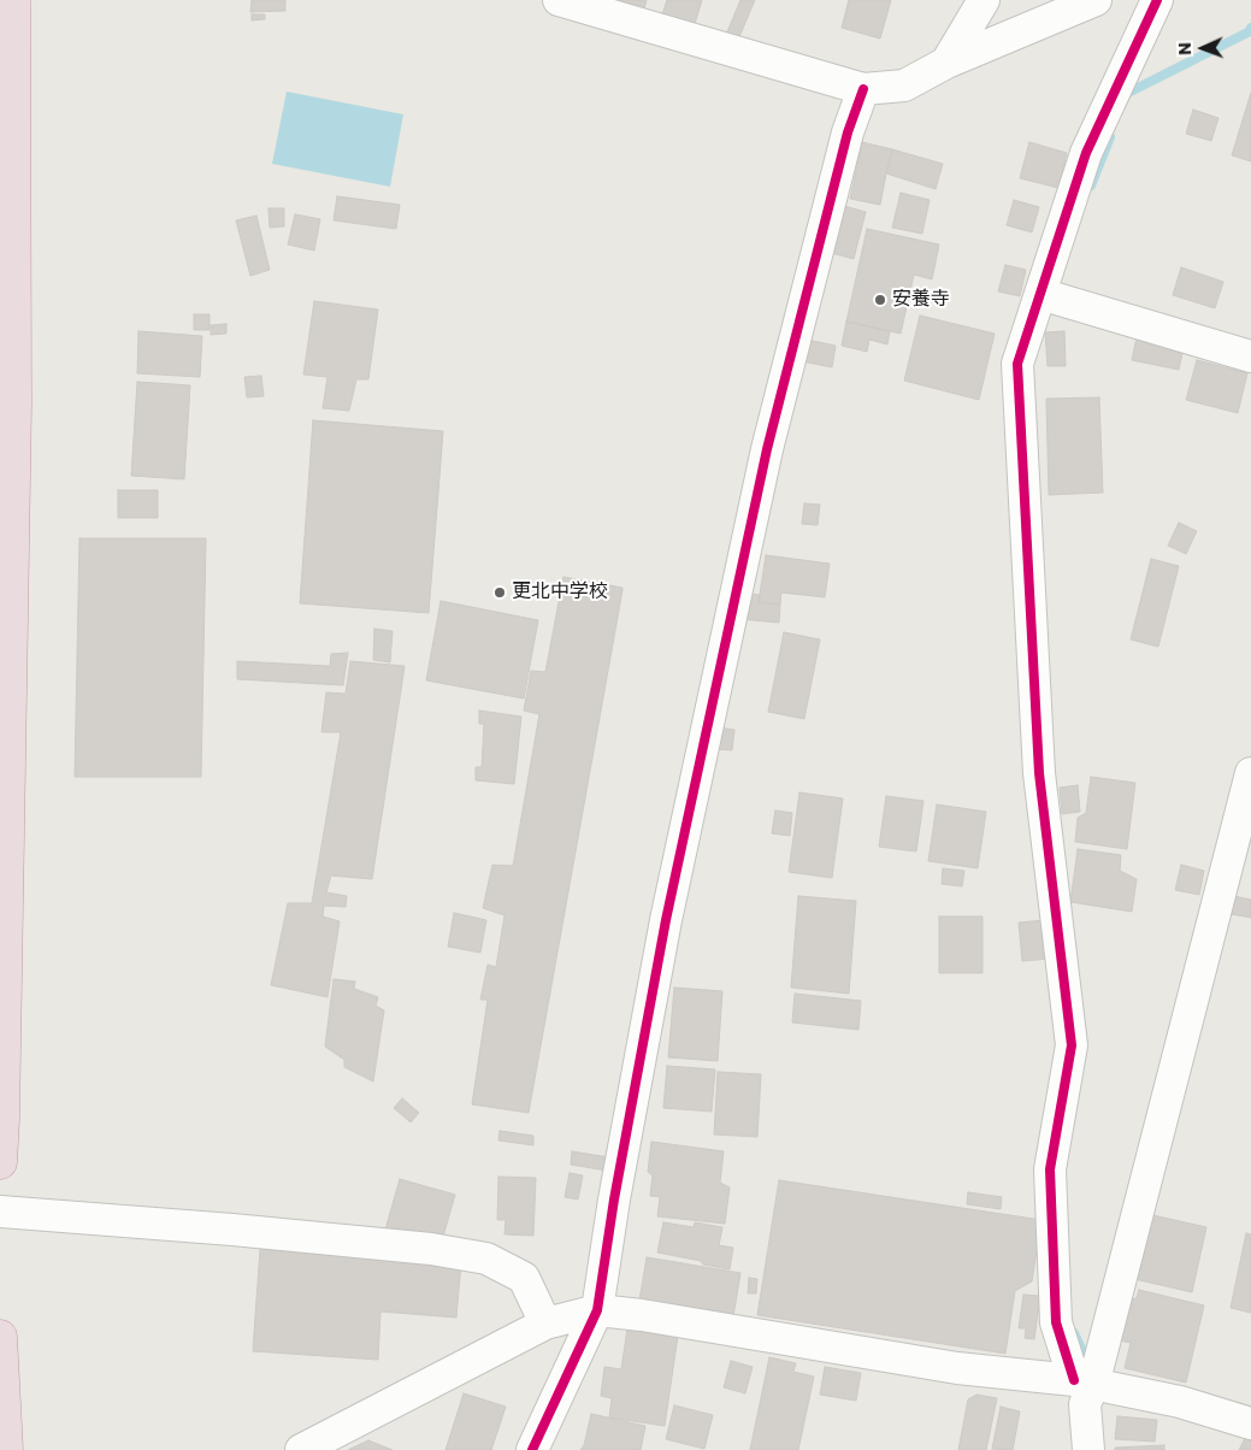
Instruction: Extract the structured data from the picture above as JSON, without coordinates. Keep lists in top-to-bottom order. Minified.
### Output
{"places":["安養寺","更北中学校"],"north":"left"}
